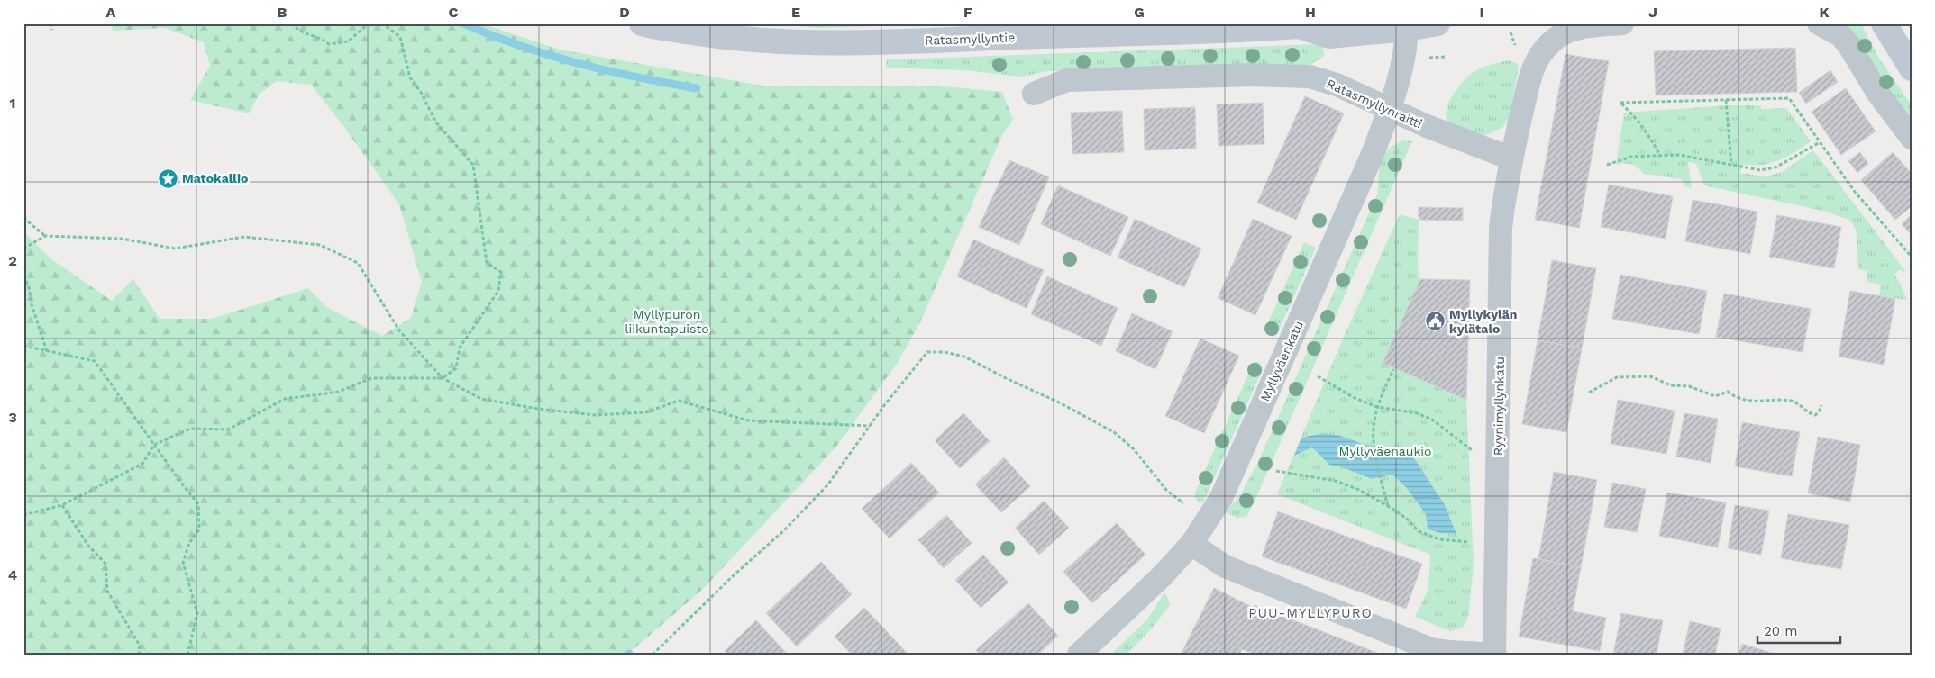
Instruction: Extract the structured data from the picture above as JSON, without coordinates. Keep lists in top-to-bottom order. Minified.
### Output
{"streets":{"street":["Ratasmyllyntie","Ratasmyllynraitti","Myllyväenkatu","Ryynimyllynkatu"]},"crossings":[["Ratasmyllyntie","Myllyväenkatu"],["Ratasmyllynraitti","Myllyväenkatu"],["Ratasmyllynraitti","Ryynimyllynkatu"]],"districts":["PUU-MYLLYPURO"],"parks":["Myllypuron liikuntapuisto","Myllyväenaukio"],"places":{"place":["Matokallio"],"public building":["Myllykylän kylätalo"]},"scale_bar":"20 m","grid":{"columns":["A","B","C","D","E","F","G","H","I","J","K"],"rows":["1","2","3","4"]}}
